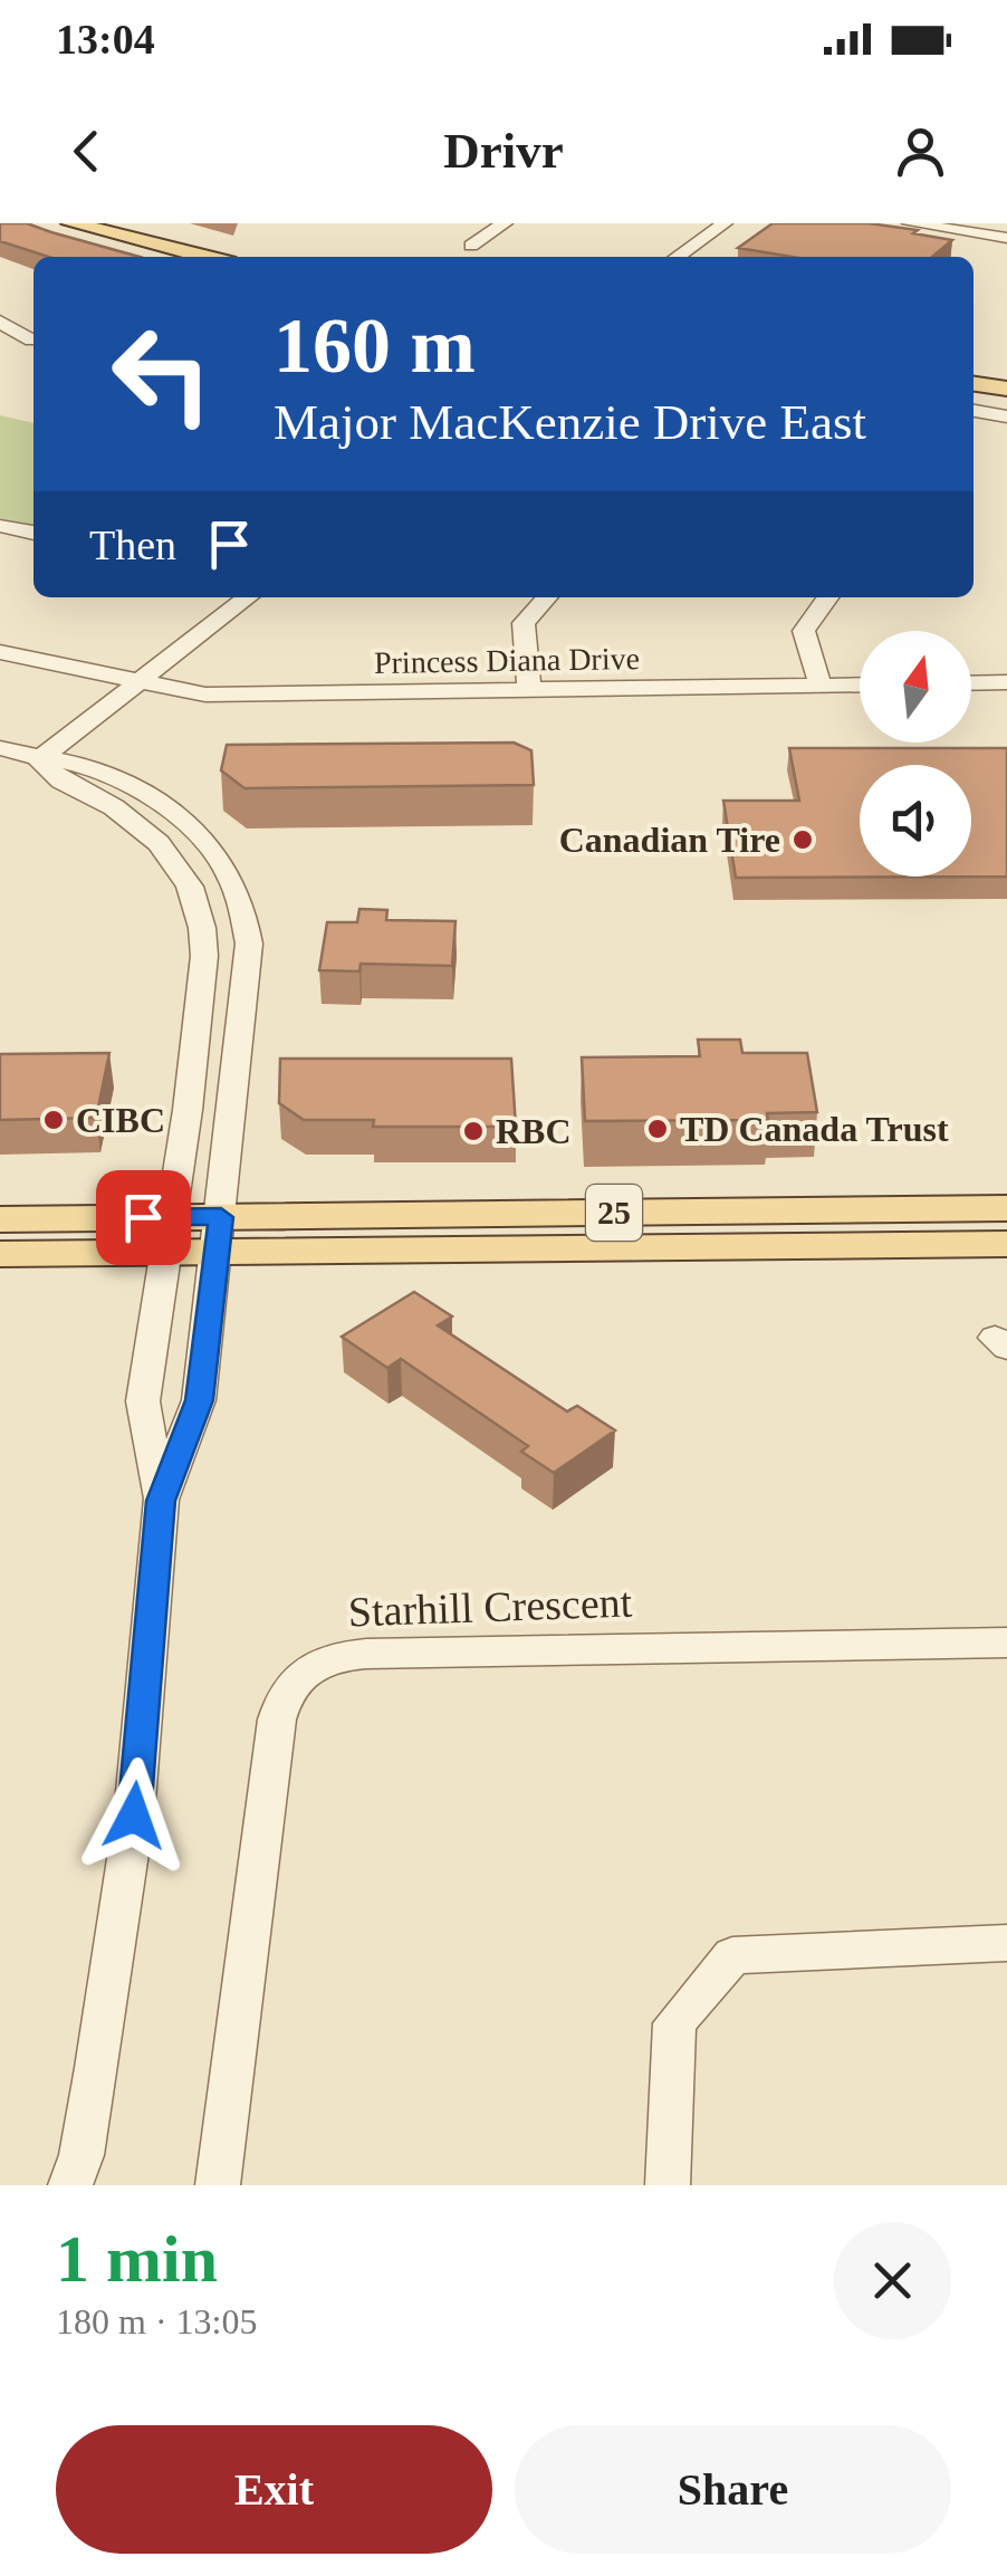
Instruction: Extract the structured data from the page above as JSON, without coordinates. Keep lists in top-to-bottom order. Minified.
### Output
{"streets":{"main road":["25"],"street":["Princess Diana Drive","Starhill Crescent"]},"places":["Canadian Tire","CIBC","TD Canada Trust","RBC"],"north":"top","page":{"status":"13:04","header":"Drivr","turn":["160 m","Major MacKenzie Drive East"],"then":"Then","heading":["1 min","180 m · 13:05"],"buttons":["Exit","Share"]}}
